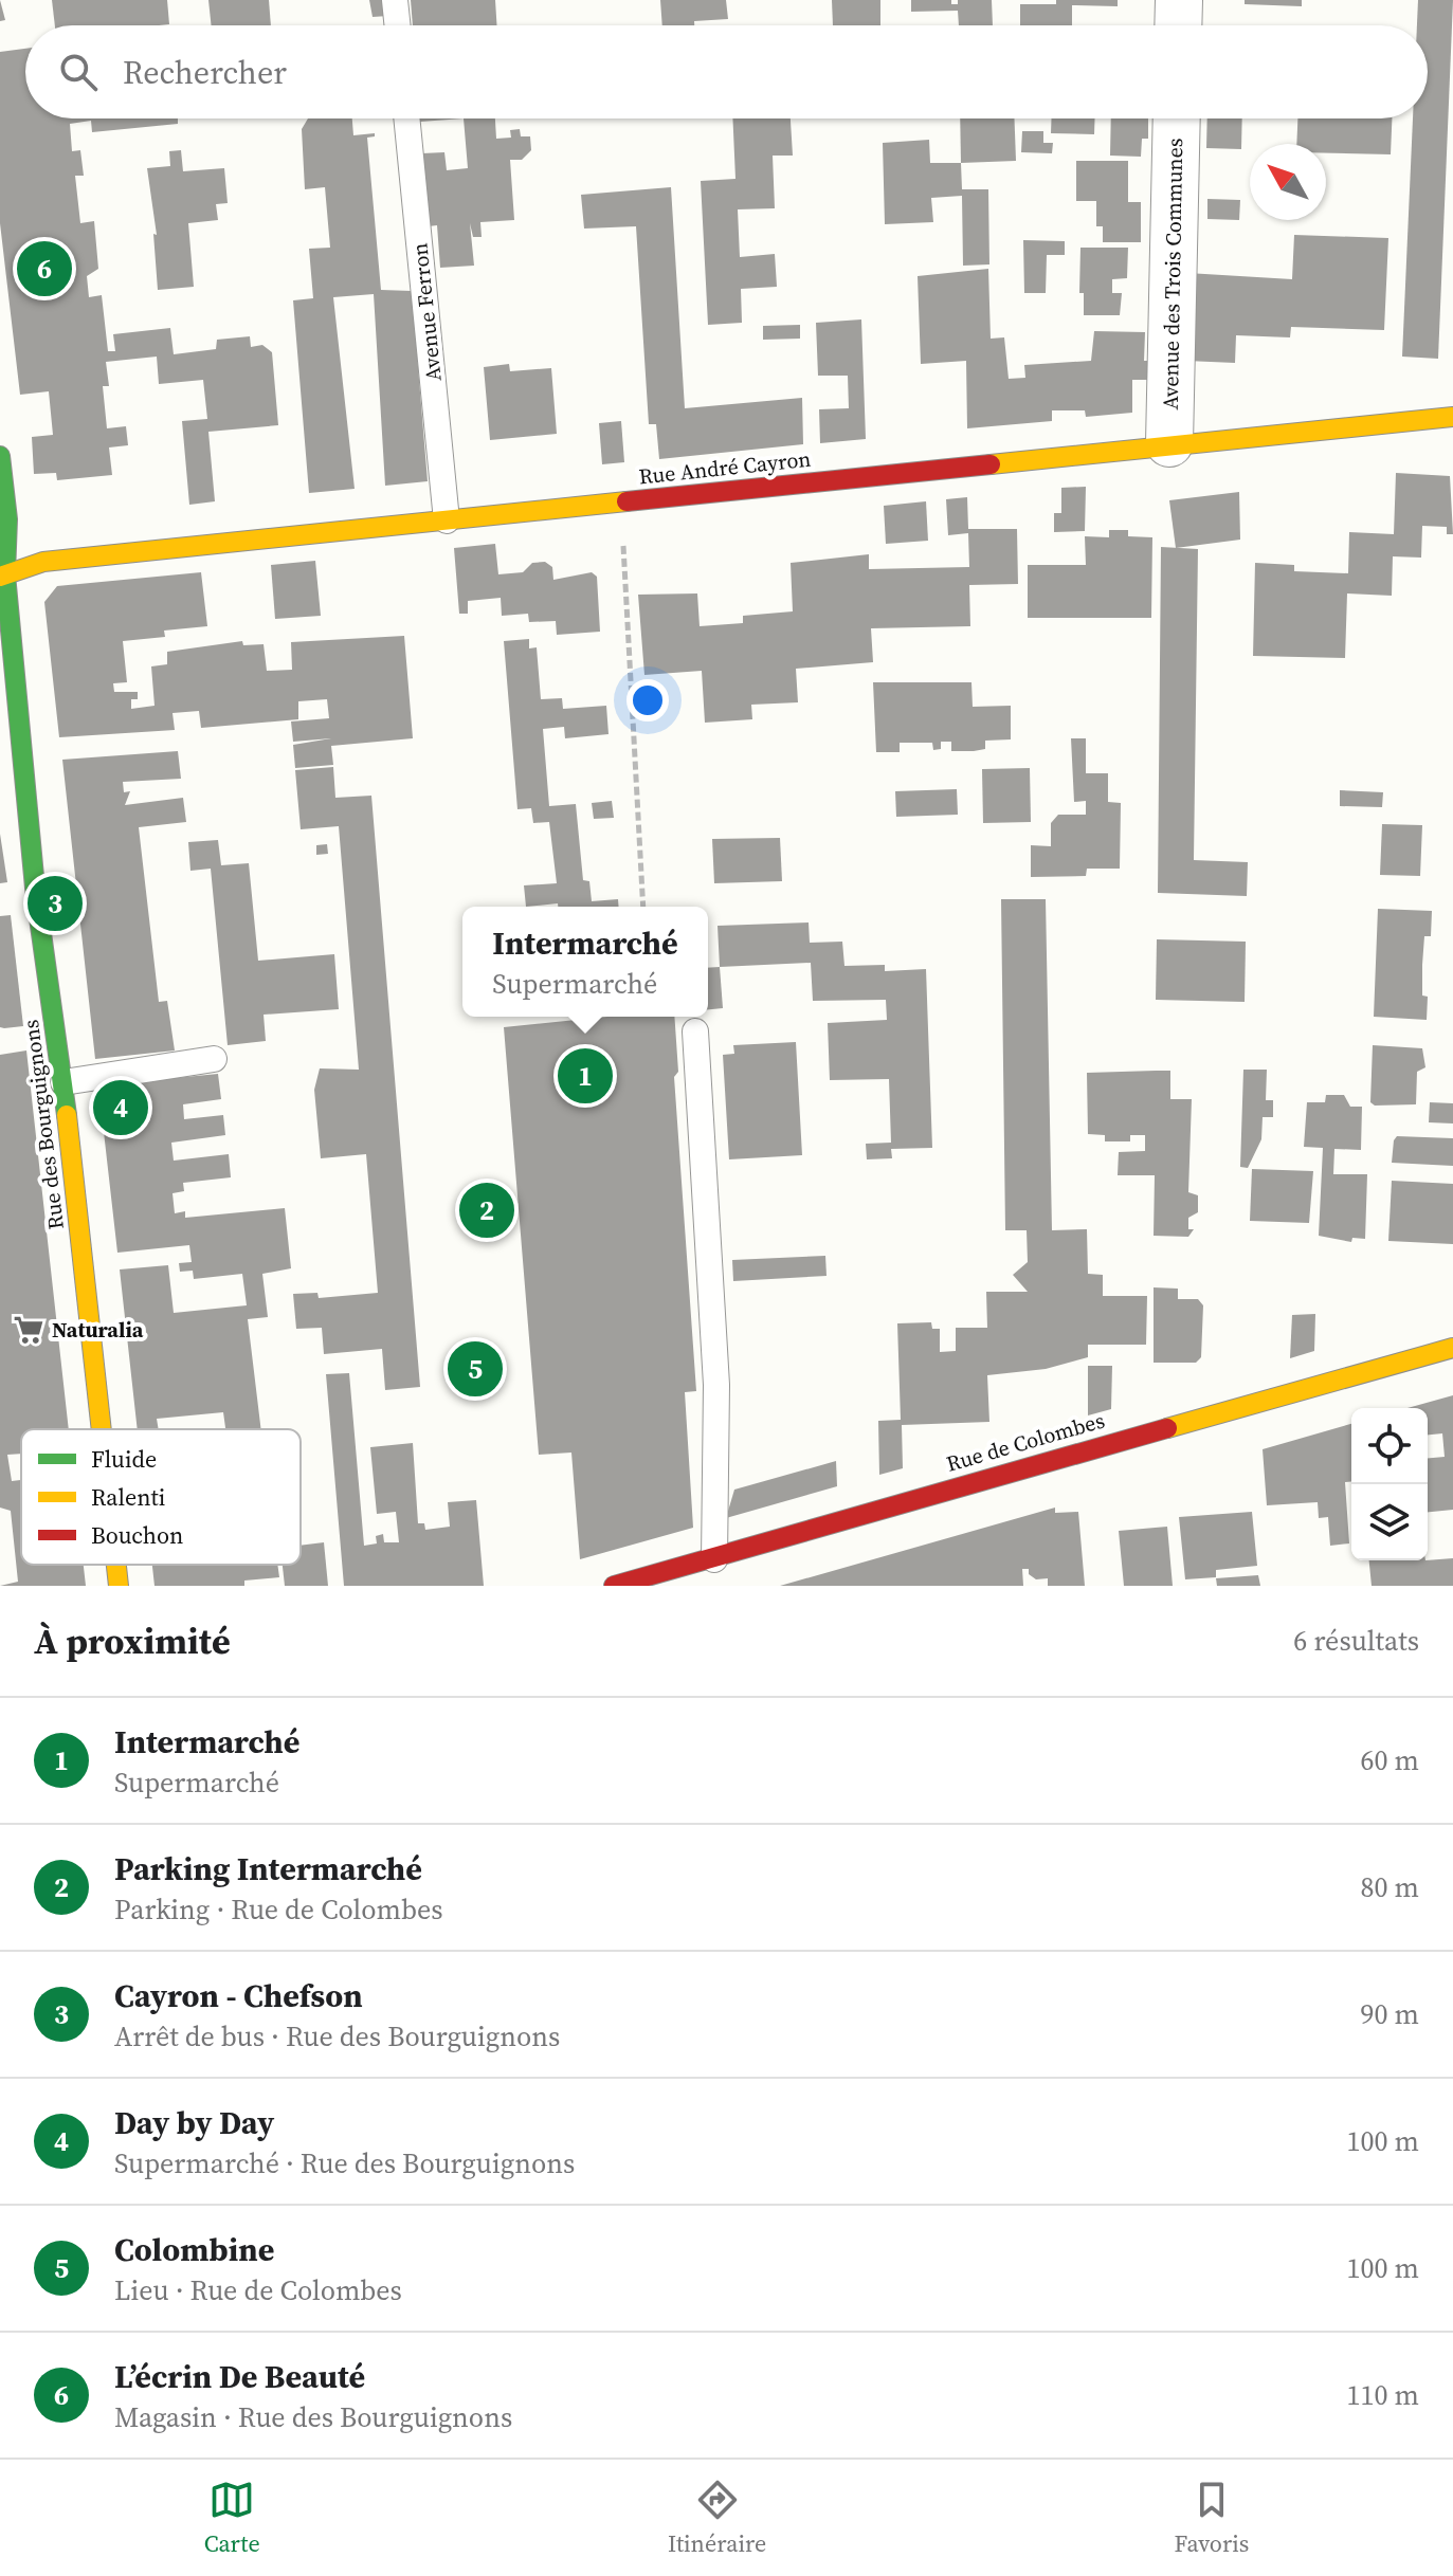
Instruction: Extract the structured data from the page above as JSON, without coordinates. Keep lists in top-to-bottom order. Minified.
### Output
{"streets":{"street":["Avenue des Trois Communes","Rue André Cayron","Rue des Bourguignons","Rue de Colombes"],"lane":["Avenue Ferron"]},"crossings":[["Avenue des Trois Communes","Rue André Cayron"],["Avenue Ferron","Rue André Cayron"],["Rue André Cayron","Rue des Bourguignons"]],"places":{"supermarket":["Naturalia"]},"legend":["Fluide","Ralenti","Bouchon"],"north":"top left","page":{"search":"Rechercher","pins":["6","3","1","4","2","5"],"popup":["Intermarché","Supermarché"],"heading":["À proximité","6 résultats"],"list":[{"mark":"1","name":"Intermarché","note":"Supermarché","value":"60 m"},{"mark":"2","name":"Parking Intermarché","note":"Parking · Rue de Colombes","value":"80 m"},{"mark":"3","name":"Cayron - Chefson","note":"Arrêt de bus · Rue des Bourguignons","value":"90 m"},{"mark":"4","name":"Day by Day","note":"Supermarché · Rue des Bourguignons","value":"100 m"},{"mark":"5","name":"Colombine","note":"Lieu · Rue de Colombes","value":"100 m"},{"mark":"6","name":"L’écrin De Beauté","note":"Magasin · Rue des Bourguignons","value":"110 m"}],"nav":["Carte","Itinéraire","Favoris"]}}
